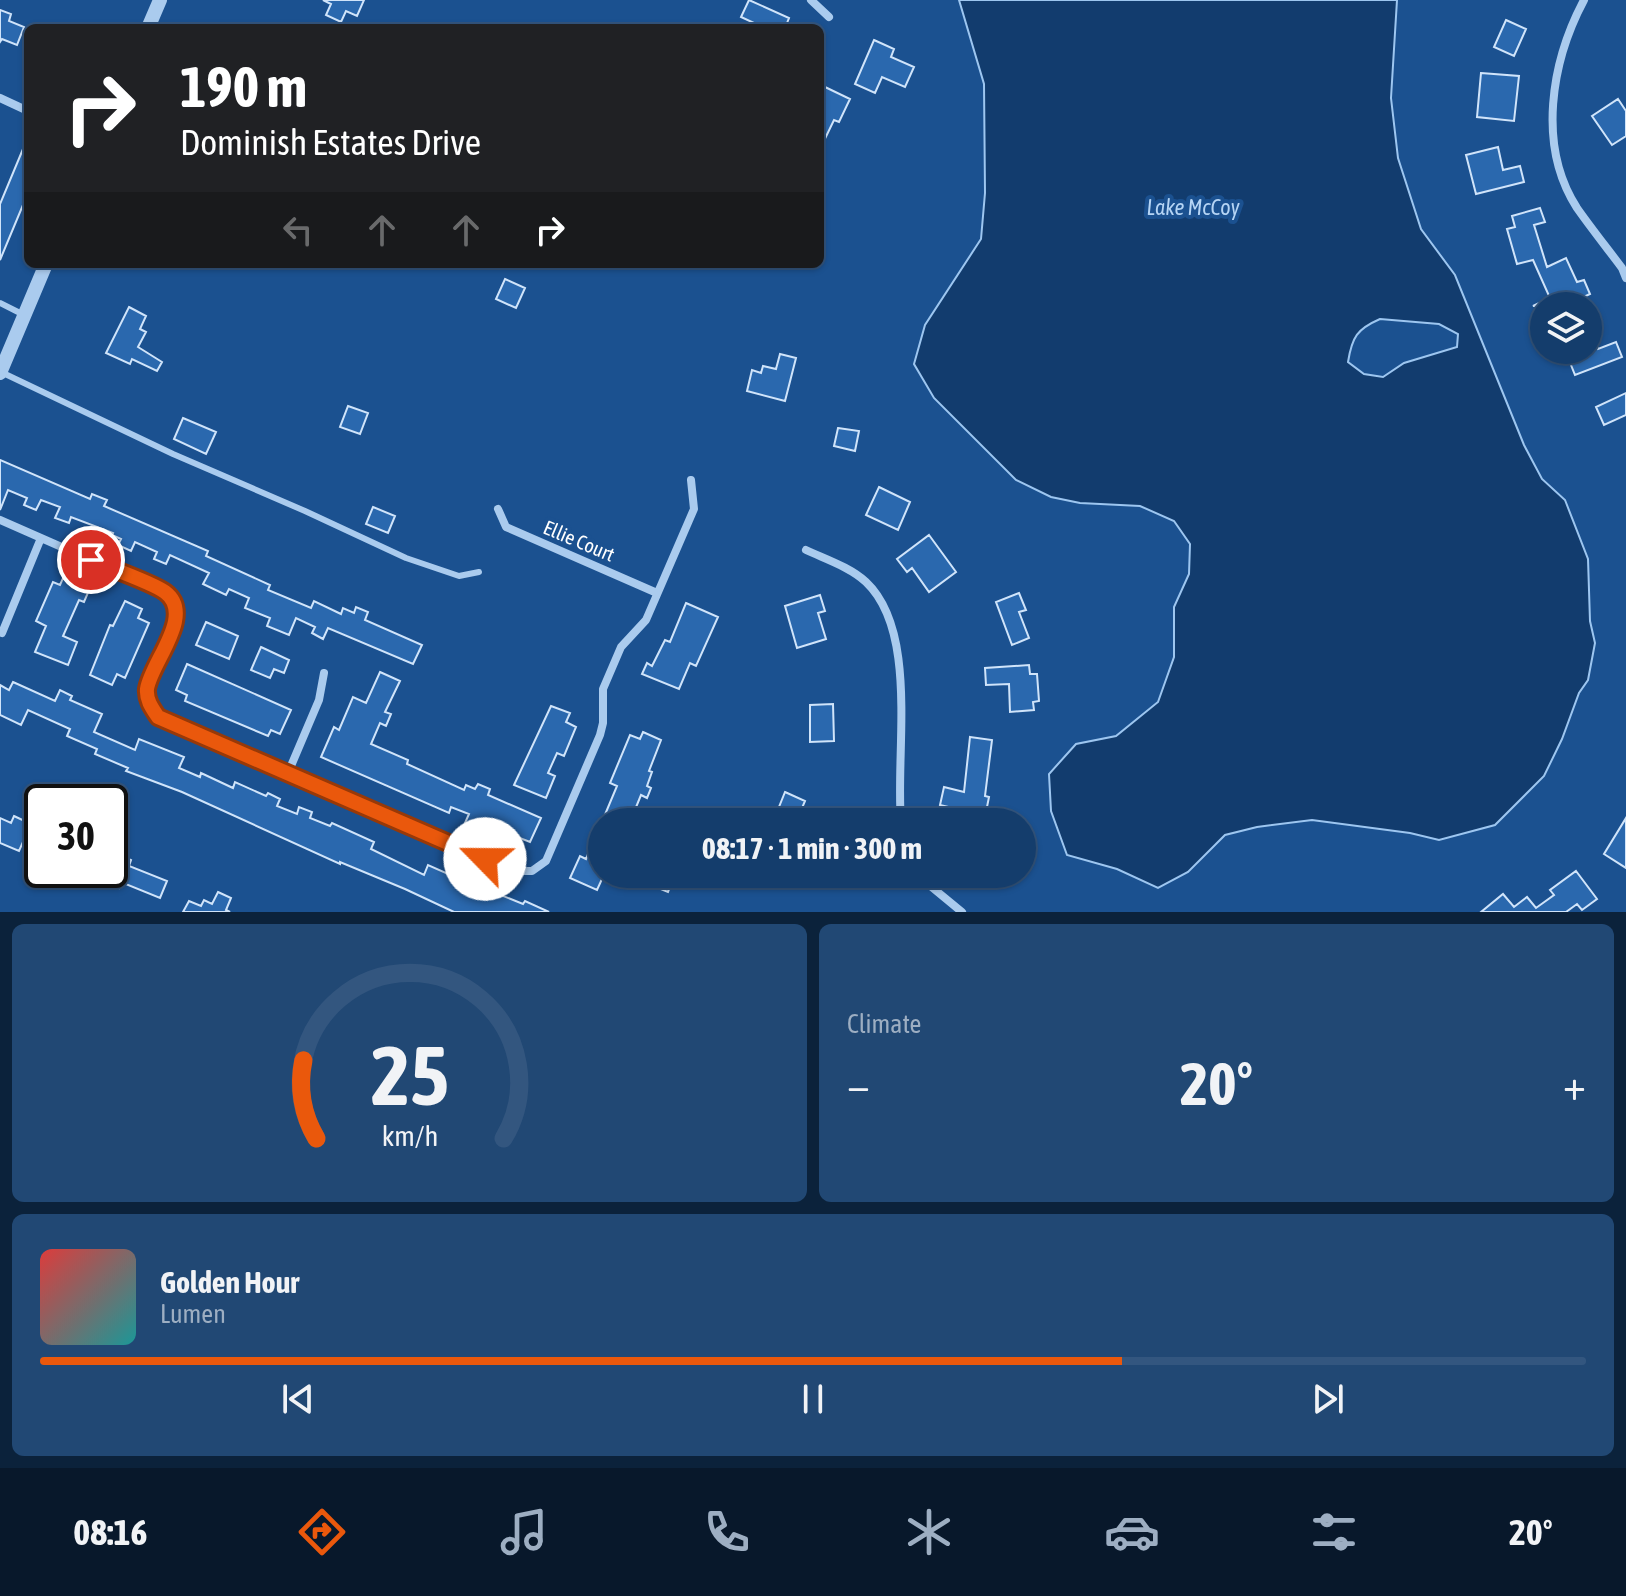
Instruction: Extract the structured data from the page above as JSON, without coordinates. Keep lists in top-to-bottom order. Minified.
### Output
{"streets":{"street":["Ellie Court"]},"water":["Lake McCoy"],"page":{"turn":["190 m","Dominish Estates Drive"],"limit":"30","trip":"08:17 · 1 min · 300 m","tile":"Climate","heat":["−","20°","+"],"song":["Golden Hour","Lumen"],"tabs":["08:16","20°"],"gauge":["25","km/h"]}}
